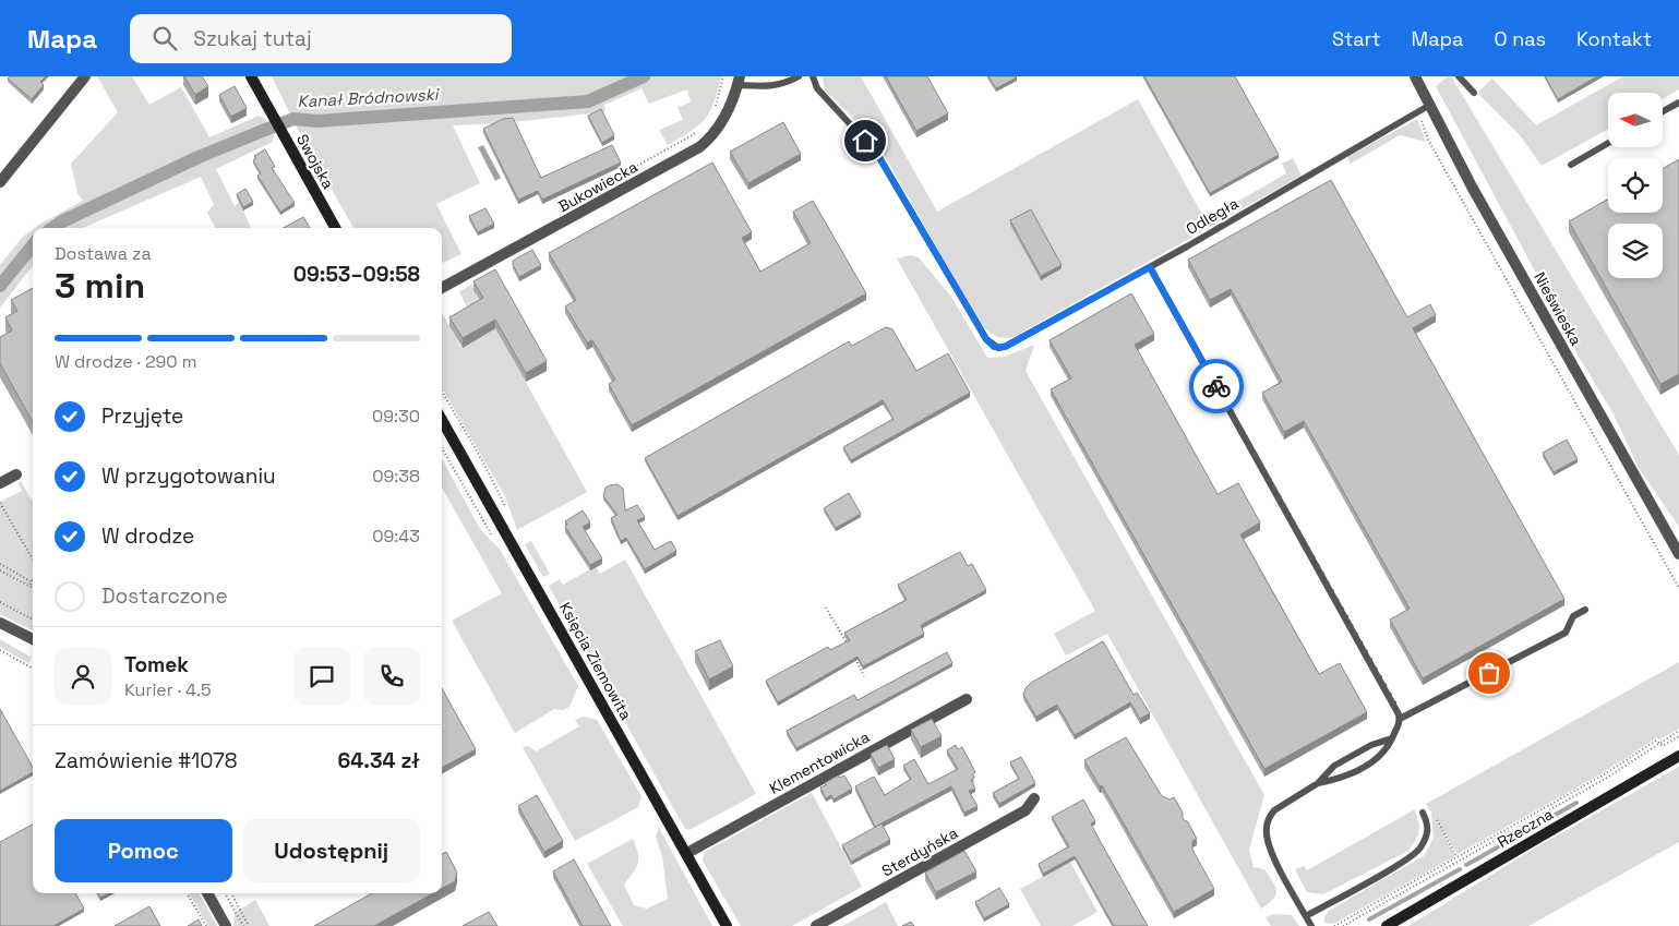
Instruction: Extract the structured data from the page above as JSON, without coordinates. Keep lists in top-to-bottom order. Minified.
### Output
{"streets":{"street":["Swojska","Bukowiecka","Nieświeska","Księcia Ziemowita","Klementowicka","Rzeczna","Sterdyńska"],"lane":["Odległa"]},"crossings":[["Odległa","Nieświeska"],["Księcia Ziemowita","Klementowicka"]],"water":["Kanał Bródnowski"],"north":"left","page":{"header":"Mapa","search":"Szukaj tutaj","nav":["Start","Mapa","O nas","Kontakt"],"heading":["3 min","Dostawa za","09:53–09:58"],"panel":["Tomek","Kurier · 4.5","Zamówienie #1078","64.34 zł"],"bar":"W drodze · 290 m","list":[["Przyjęte","09:30"],["W przygotowaniu","09:38"],["W drodze","09:43"],"Dostarczone"],"buttons":["Pomoc","Udostępnij"]}}
